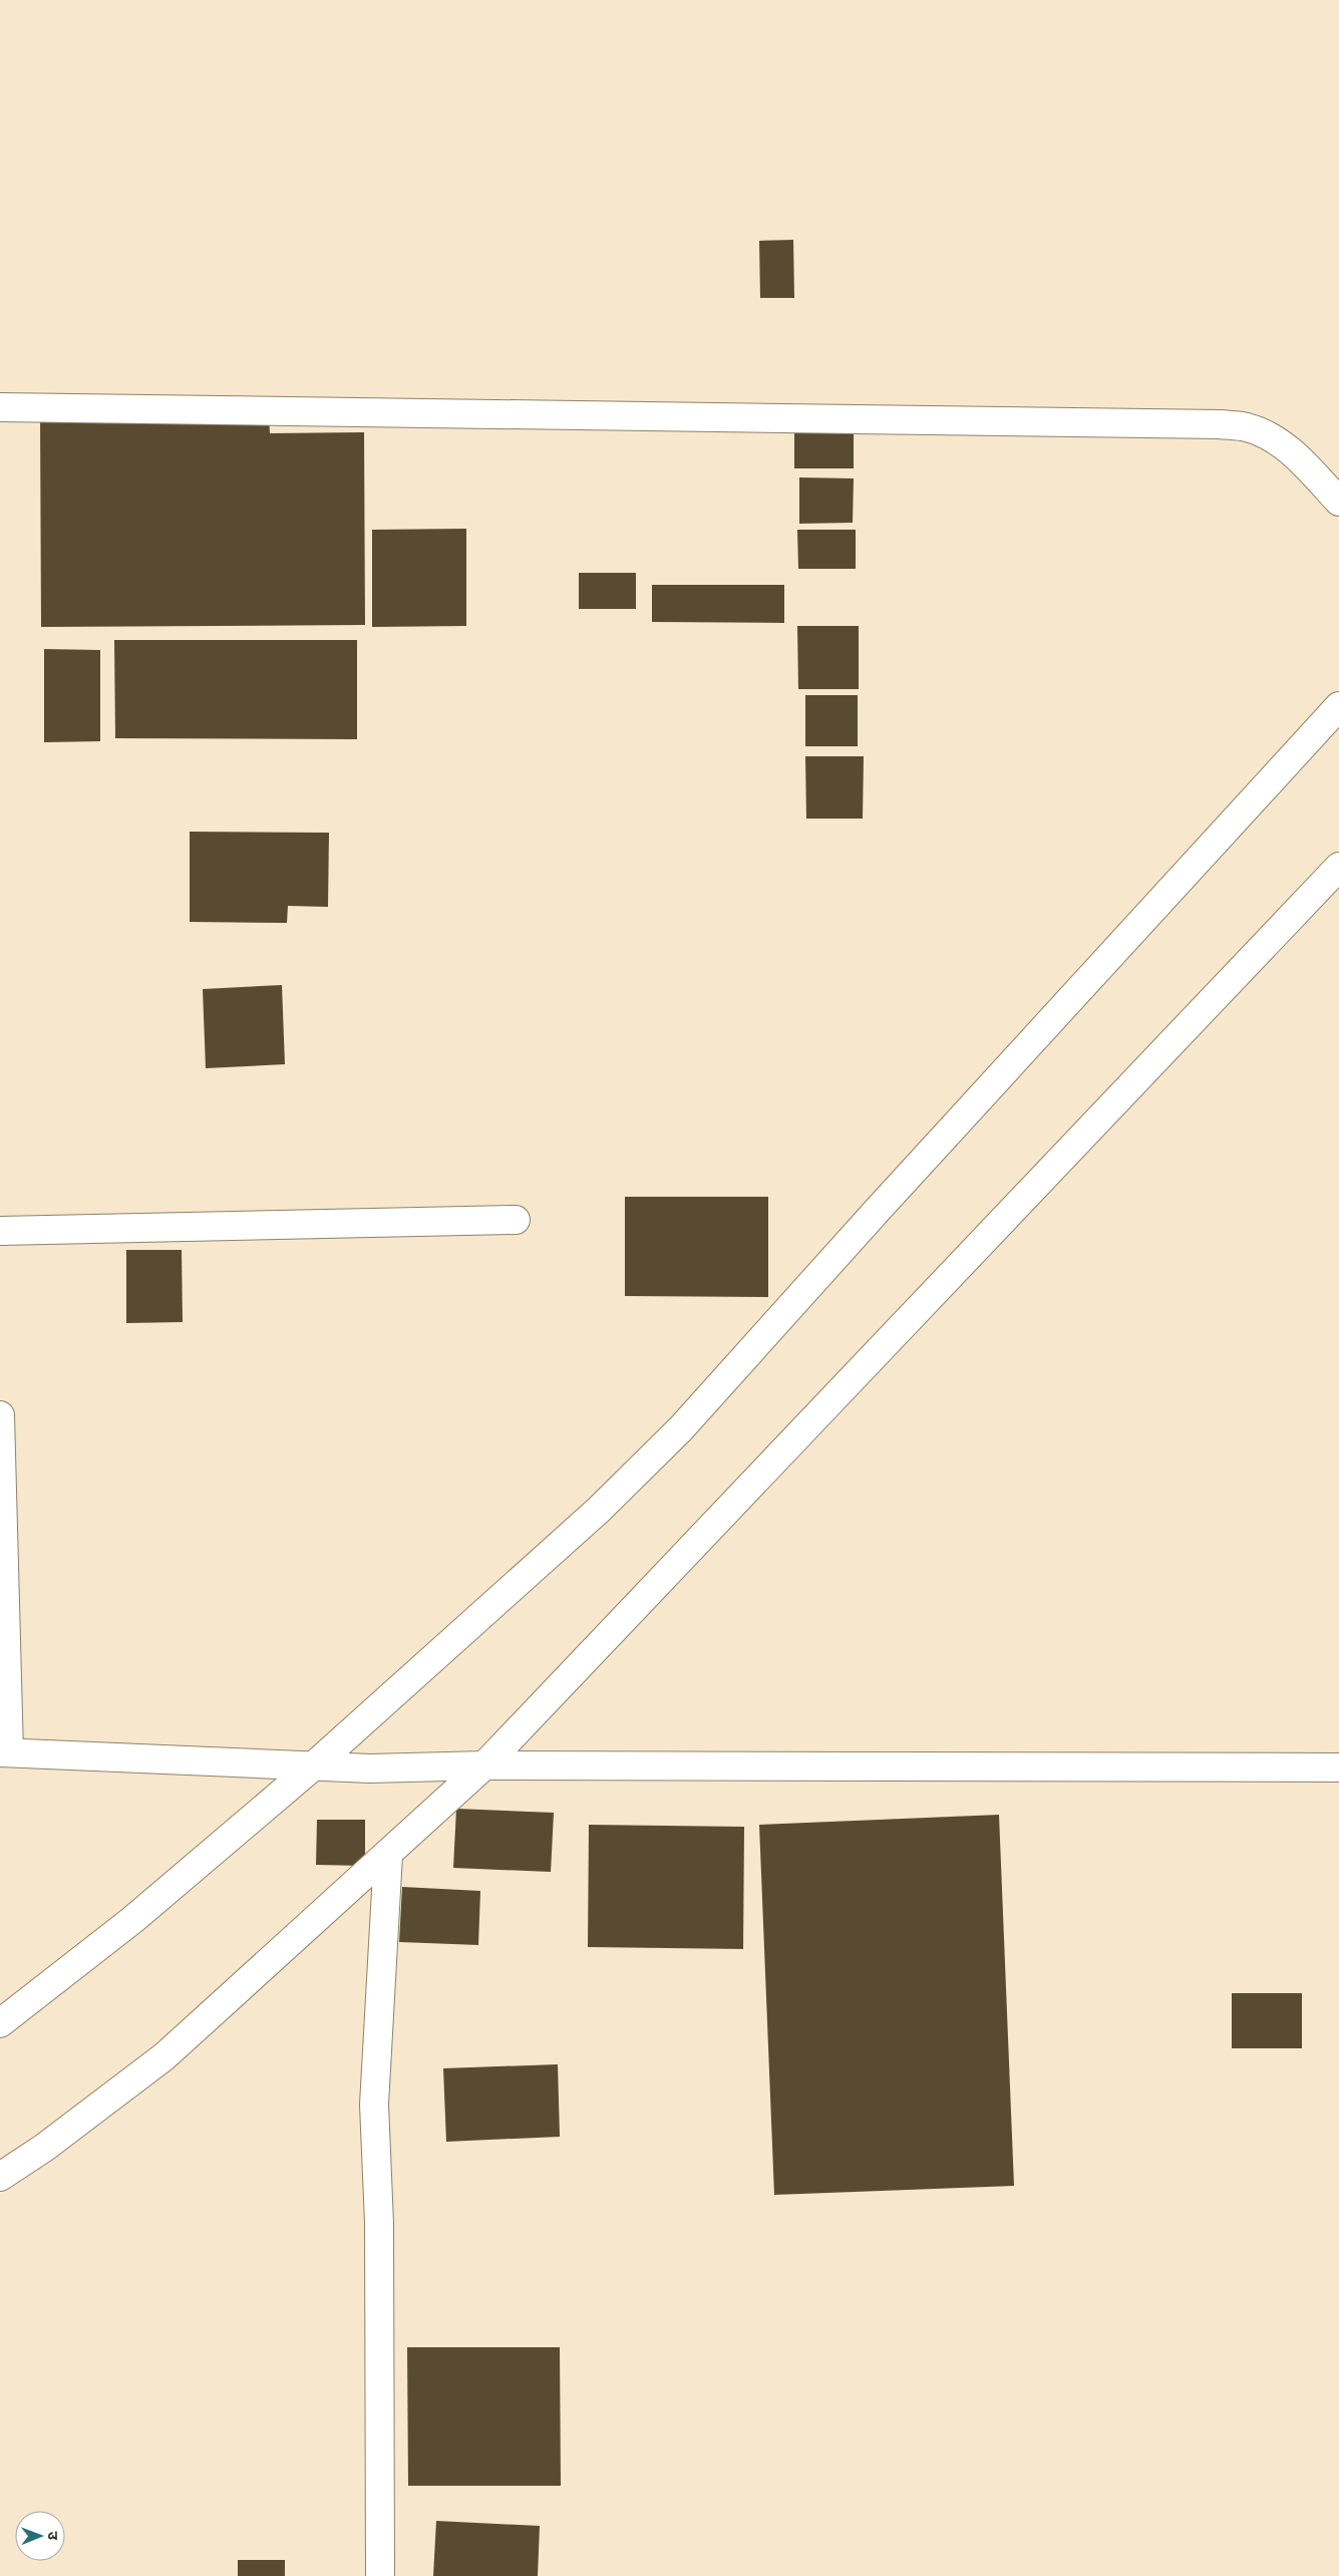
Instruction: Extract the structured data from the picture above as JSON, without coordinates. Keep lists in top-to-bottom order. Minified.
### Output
{"north":"right"}
